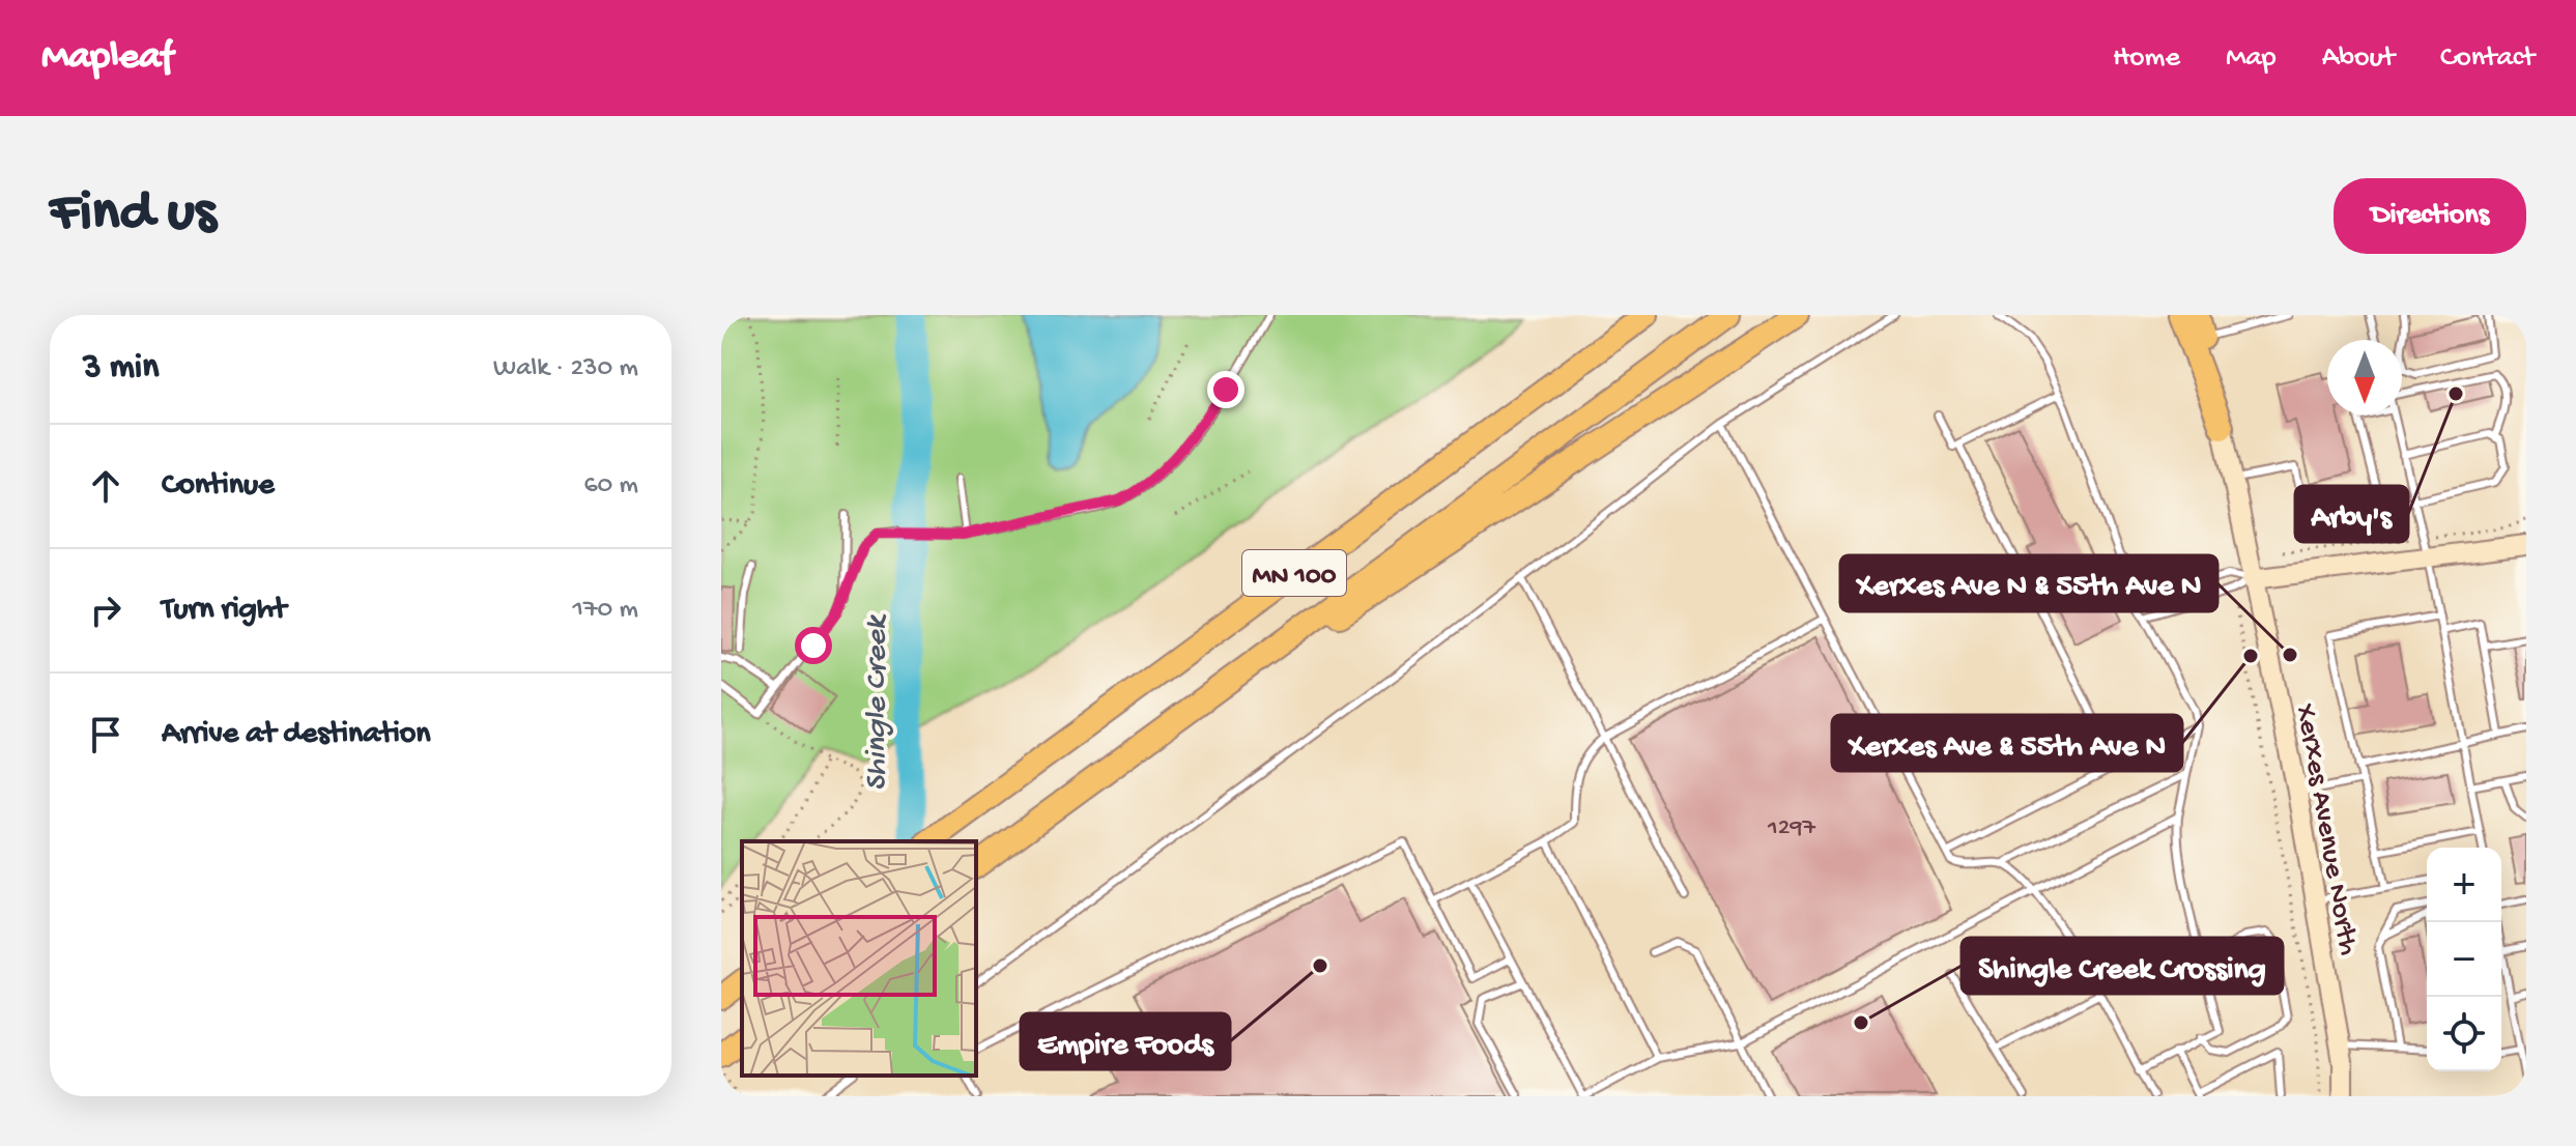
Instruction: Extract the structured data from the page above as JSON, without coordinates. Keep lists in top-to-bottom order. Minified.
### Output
{"streets":{"highway":["MN 100"],"street":["Xerxes Avenue North"]},"water":["Shingle Creek"],"places":["Arby's","Xerxes Ave N & 55th Ave N","Xerxes Ave & 55th Ave N","Empire Foods","Shingle Creek Crossing"],"house_numbers":["1297"],"north":"bottom","page":{"header":"Mapleaf","nav":["Home","Map","About","Contact"],"buttons":"Directions","title":"Find us","heading":["3 min","Walk · 230 m"],"list":[["Continue","60 m"],["Turn right","170 m"],"Arrive at destination"],"map_buttons":["+","−"]}}
